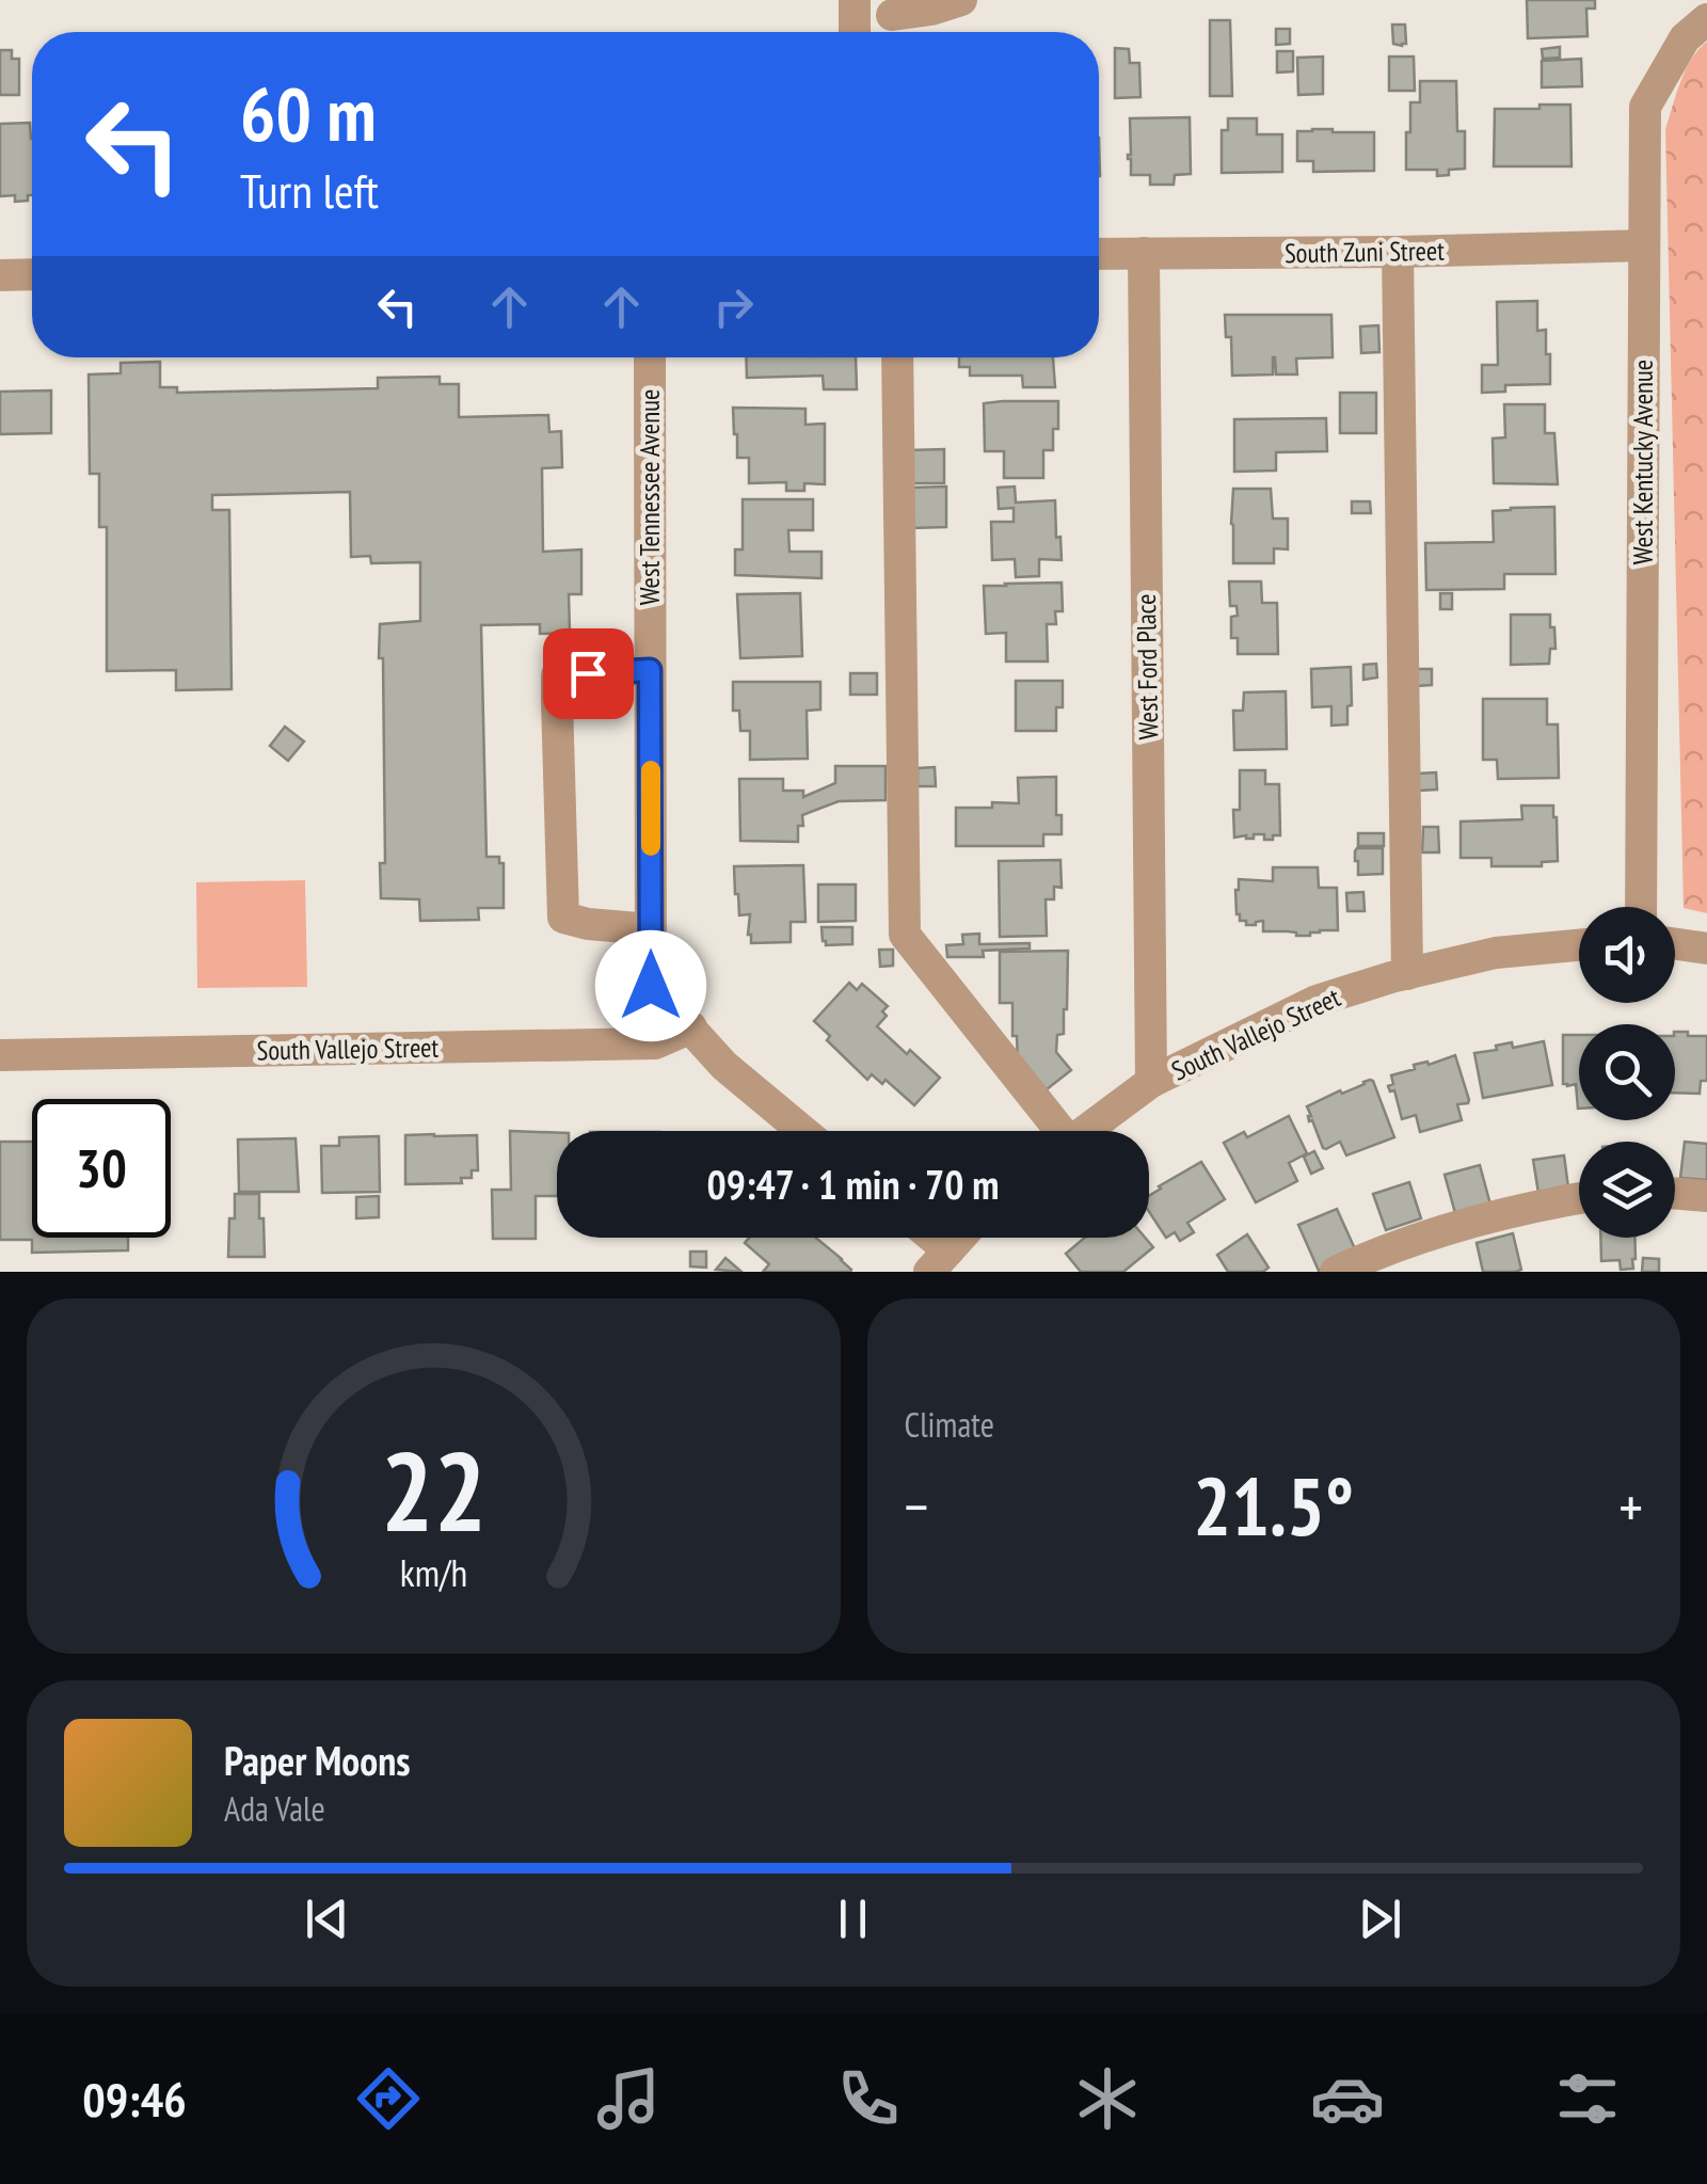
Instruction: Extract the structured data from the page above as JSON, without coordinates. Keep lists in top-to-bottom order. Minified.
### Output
{"streets":{"street":["South Zuni Street","West Kentucky Avenue","West Tennessee Avenue","West Ford Place","South Vallejo Street"]},"crossings":[["South Zuni Street","West Kentucky Avenue"],["South Zuni Street","West Ford Place"],["West Tennessee Avenue","South Vallejo Street"],["West Ford Place","South Vallejo Street"]],"page":{"turn":["60 m","Turn left"],"limit":"30","trip":"09:47 · 1 min · 70 m","tile":"Climate","heat":["−","21.5°","+"],"song":["Paper Moons","Ada Vale"],"tabs":"09:46","gauge":["22","km/h"]}}
